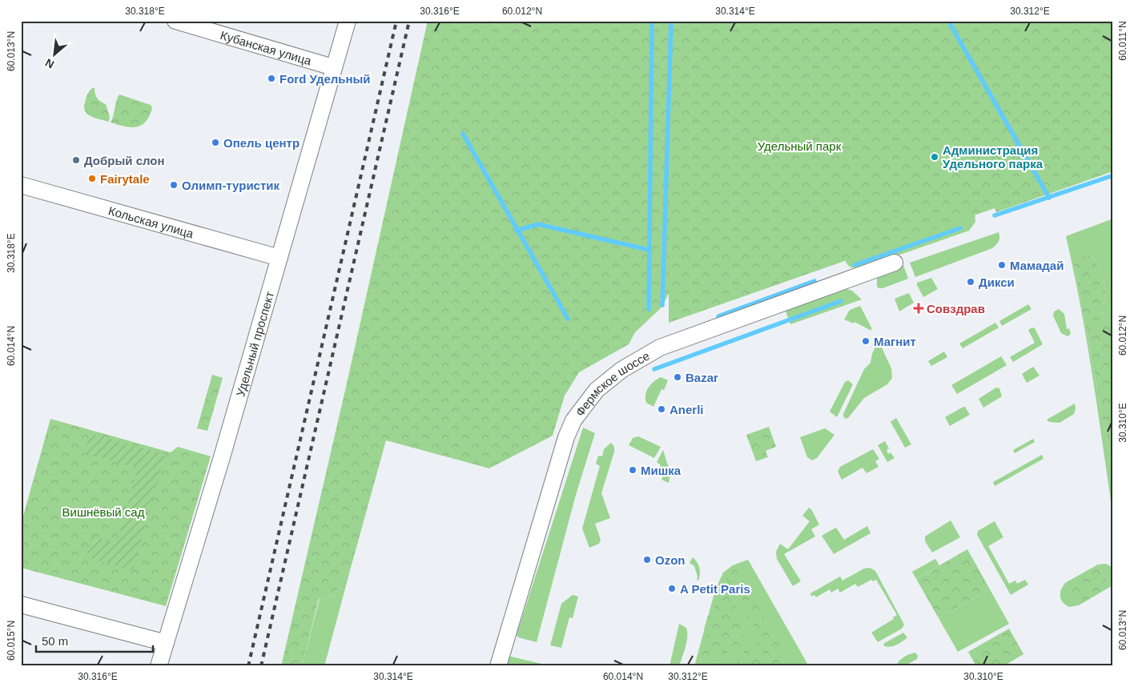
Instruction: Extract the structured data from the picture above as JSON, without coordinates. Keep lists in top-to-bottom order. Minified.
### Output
{"streets":{"street":["Кубанская улица","Кольская улица","Удельный проспект","Фермское шоссе"]},"crossings":[["Кубанская улица","Удельный проспект"],["Кольская улица","Удельный проспект"]],"parks":["Удельный парк","Вишнёвый сад"],"places":{"other":["Ford Удельный","Опель центр","Администрация Удельного парка","Добрый слон","Fairytale","Олимп-туристик","Мамадай","Дикси","Магнит","Bazar","Anerli","Мишка","Ozon","A Petit Paris"],"health":["Совздрав"]},"scale_bar":"50 m","north":"bottom left","coordinates":["30.318°E","30.316°E","60.012°N","30.314°E","30.312°E","60.011°N","60.013°N","60.014°N","30.310°E","60.015°N"]}
